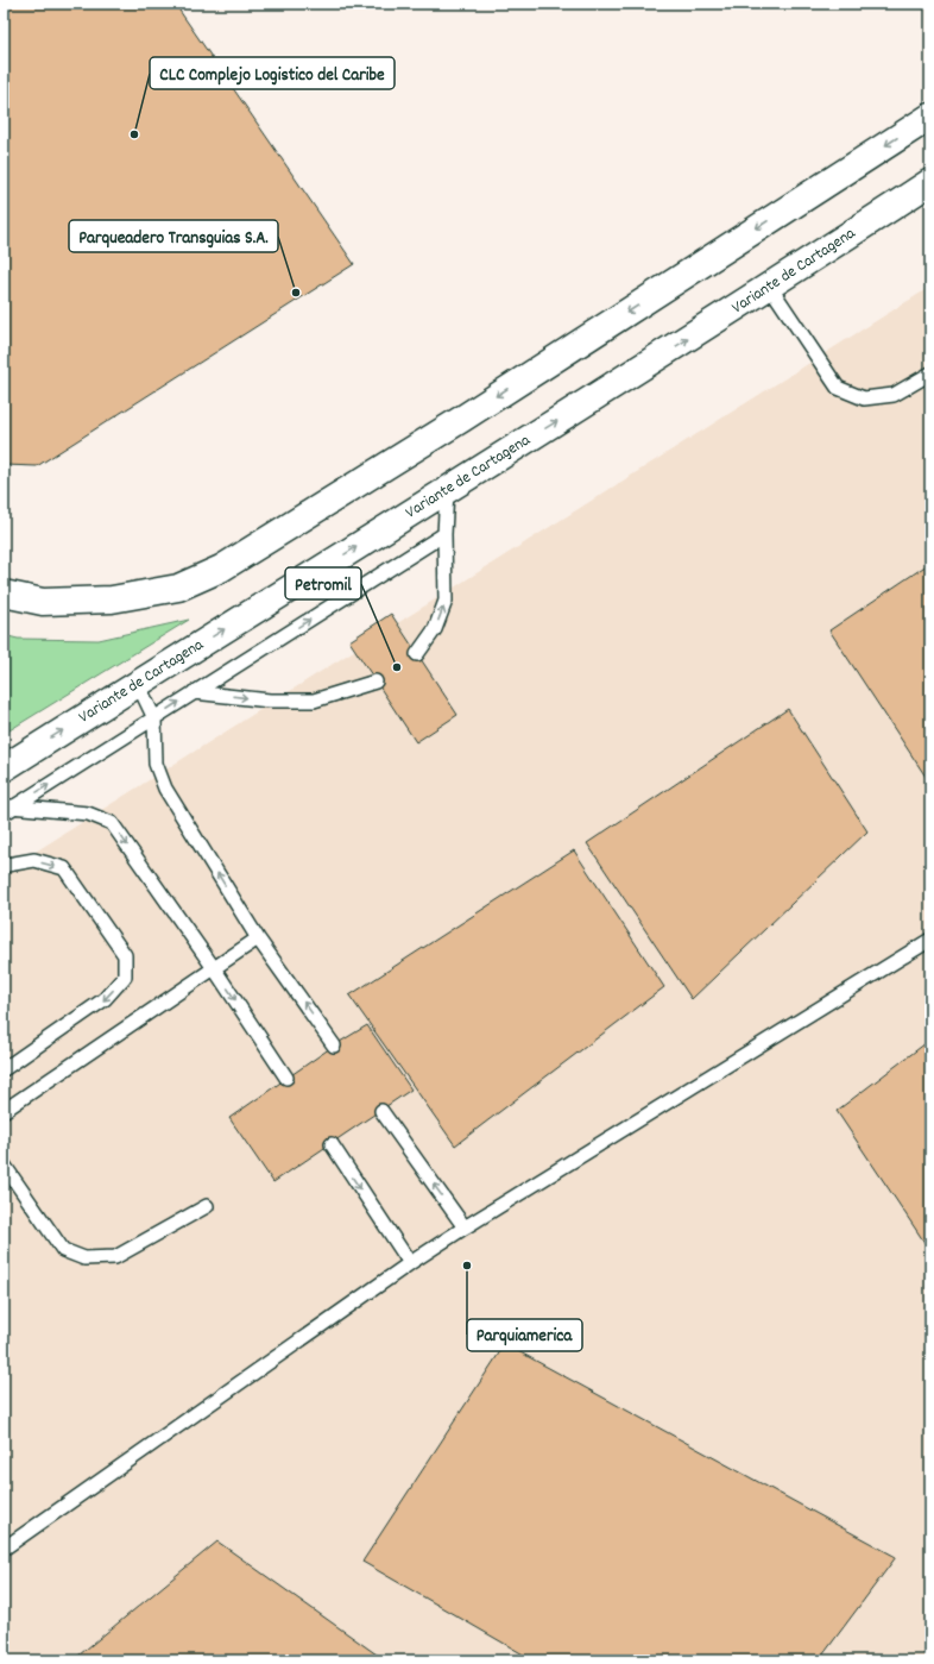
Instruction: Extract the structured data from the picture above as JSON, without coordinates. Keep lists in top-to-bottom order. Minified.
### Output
{"streets":{"main road":["Variante de Cartagena"]},"places":["CLC Complejo Logistico del Caribe","Parqueadero Transguias S.A.","Petromil","Parquiamerica"]}
